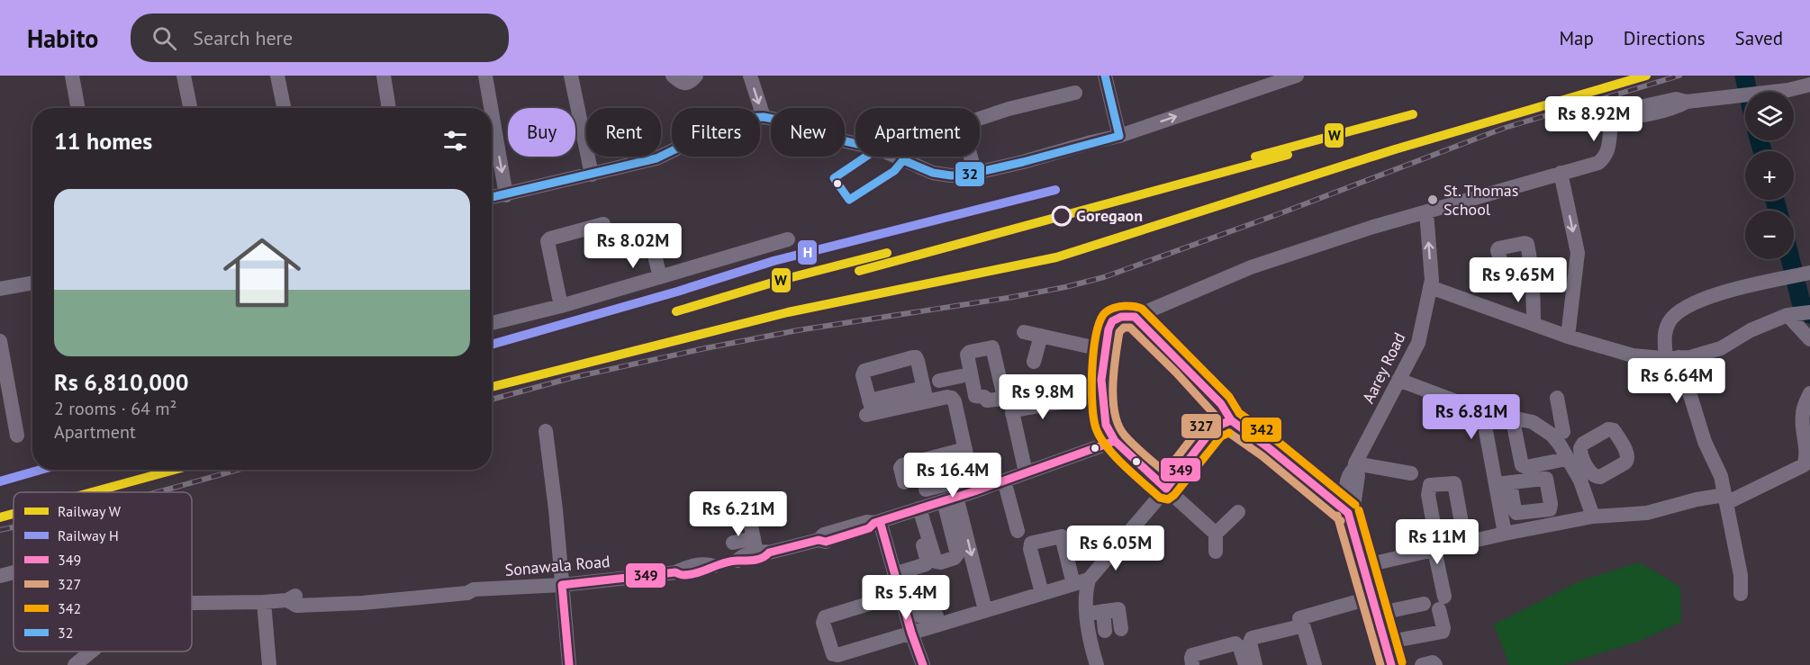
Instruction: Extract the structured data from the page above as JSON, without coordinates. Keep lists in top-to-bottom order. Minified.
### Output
{"streets":{"street":["Aarey Road","Sonawala Road"]},"places":["St. Thomas School","Goregaon"],"lines":["rail line W","transit line 32","rail line H","transit line 342","transit line 349","transit line 327"],"legend":["Railway W","Railway H","349","327","342","32"],"page":{"header":"Habito","search":"Search here","nav":["Map","Directions","Saved"],"map_buttons":["+","−"],"price":["Rs 8.92M","Rs 8.02M","Rs 9.65M","Rs 6.64M","Rs 9.8M","Rs 6.81M","Rs 16.4M","Rs 6.21M","Rs 11M","Rs 6.05M","Rs 5.4M"],"chip":["Buy","Rent","Filters","New","Apartment"],"heading":"11 homes","list":[{"name":"Rs 6,810,000","note":"2 rooms · 64 m² · Apartment"}]}}
